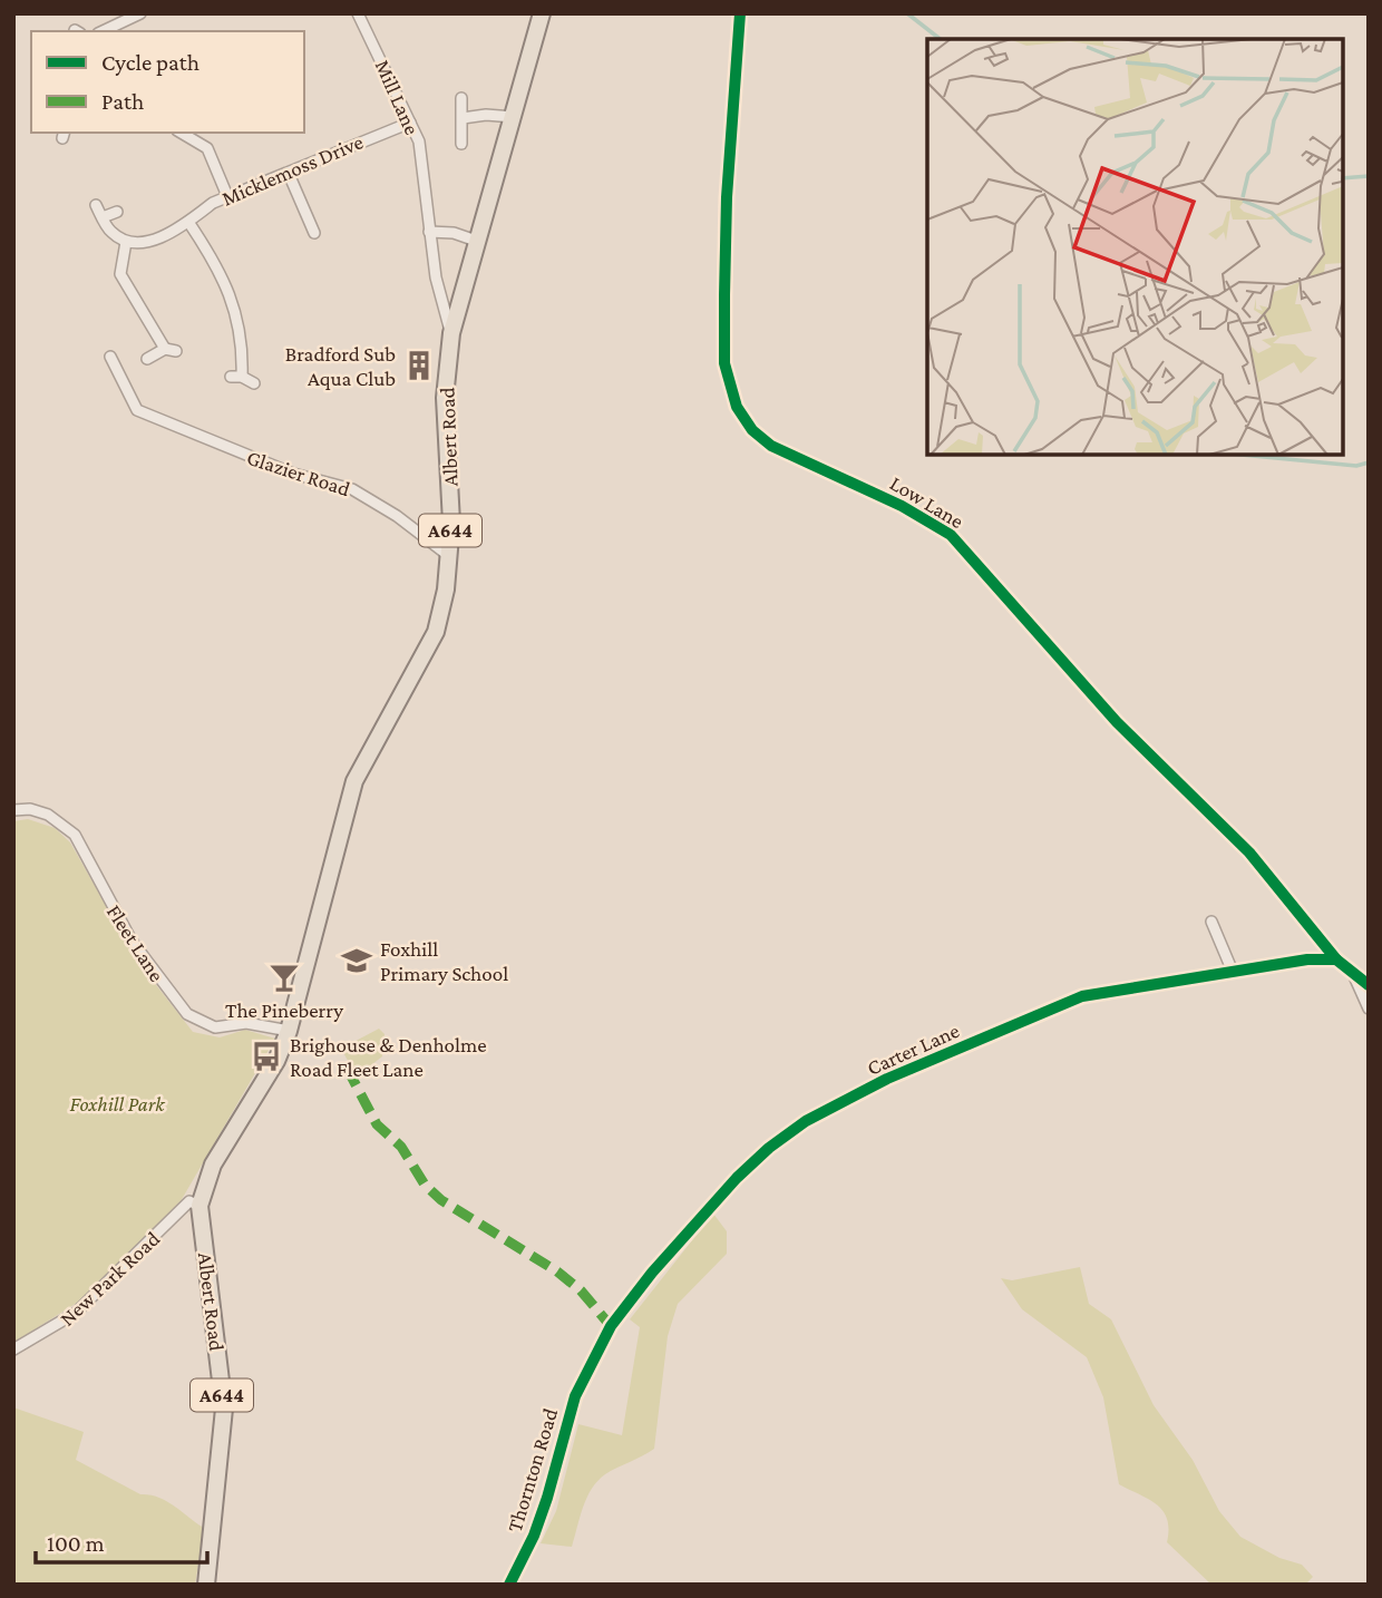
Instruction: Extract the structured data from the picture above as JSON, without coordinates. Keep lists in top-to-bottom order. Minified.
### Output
{"streets":{"main road":["Albert Road","A644"],"street":["Mill Lane","Micklemoss Drive","Glazier Road","Low Lane","Fleet Lane","Carter Lane","New Park Road","Thornton Road"]},"crossings":[["Mill Lane","Micklemoss Drive"],["Mill Lane","Albert Road"],["Albert Road","Glazier Road"],["Albert Road","A644"],["Albert Road","Fleet Lane"],["Albert Road","New Park Road"],["Low Lane","Carter Lane"],["A644","Fleet Lane"],["A644","New Park Road"],["Carter Lane","Thornton Road"]],"parks":["Foxhill Park"],"places":{"building":["Bradford Sub Aqua Club"],"school or university":["Foxhill Primary School"],"bar":["The Pineberry"],"bus stop":["Brighouse & Denholme Road Fleet Lane"]},"legend":["Cycle path","Path"],"scale_bar":"100 m"}
